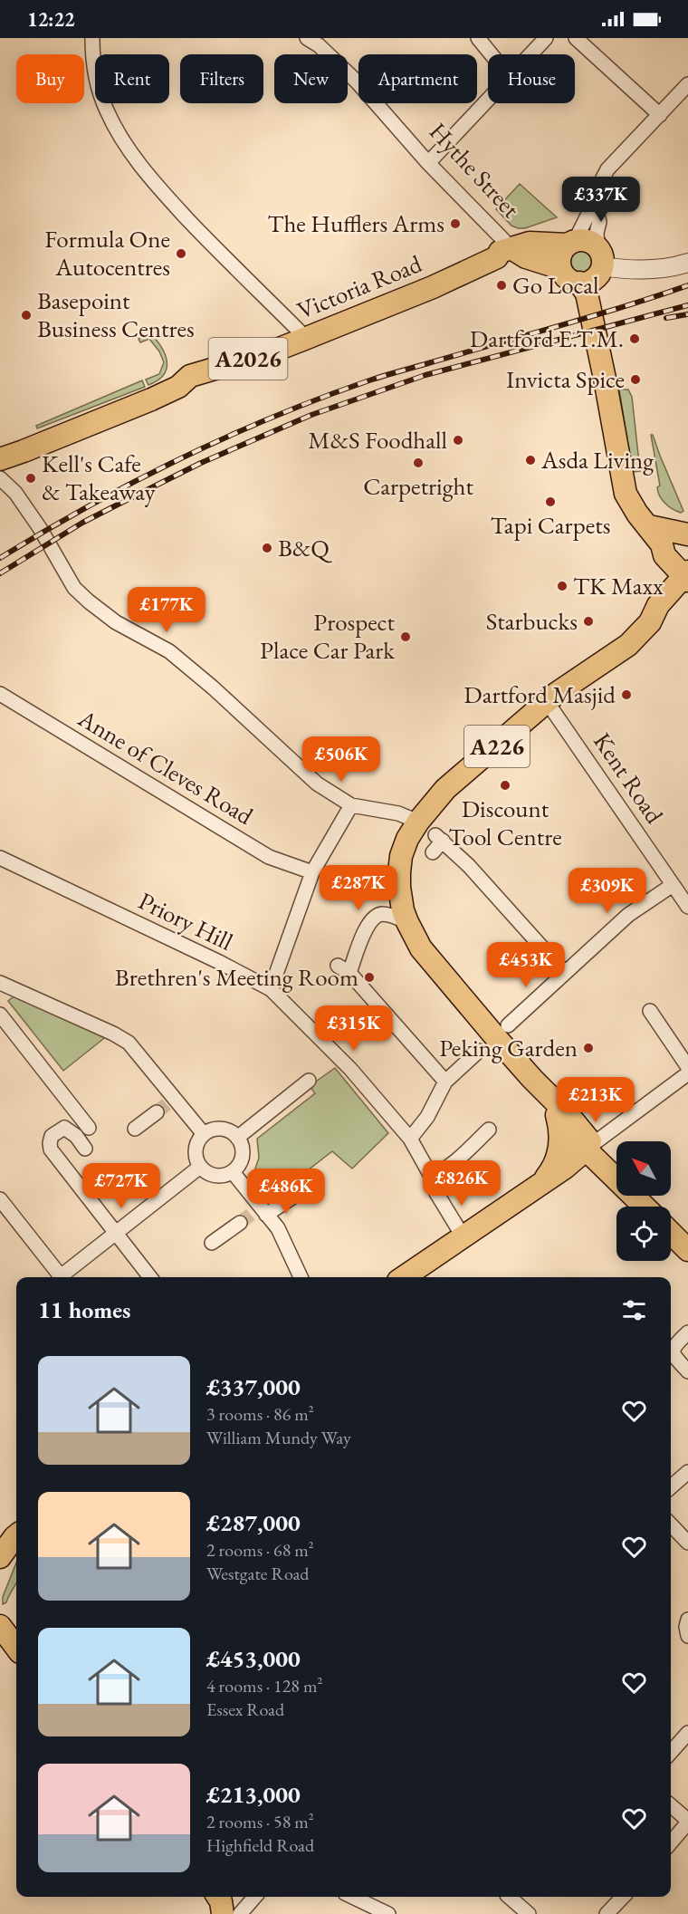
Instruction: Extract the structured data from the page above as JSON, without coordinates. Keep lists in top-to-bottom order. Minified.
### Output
{"streets":{"main road":["Victoria Road","A2026","A226"],"street":["Hythe Street","Anne of Cleves Road","Kent Road","Priory Hill"]},"crossings":[["Hythe Street","Victoria Road"],["A226","Kent Road"]],"places":["The Hufflers Arms","Formula One Autocentres","Go Local","Basepoint Business Centres","Dartford E.T.M.","Invicta Spice","M&S Foodhall","Asda Living","Carpetright","Kell's Cafe & Takeaway","Tapi Carpets","B&Q","TK Maxx","Starbucks","Prospect Place Car Park","Dartford Masjid","Discount Tool Centre","Brethren's Meeting Room","Peking Garden"],"north":"top left","page":{"status":"12:22","chip":["Buy","Rent","Filters","New","Apartment","House"],"price":["£337K","£177K","£506K","£287K","£309K","£453K","£315K","£213K","£826K","£727K","£486K"],"heading":"11 homes","list":[{"name":"£337,000","note":"3 rooms · 86 m² · William Mundy Way"},{"name":"£287,000","note":"2 rooms · 68 m² · Westgate Road"},{"name":"£453,000","note":"4 rooms · 128 m² · Essex Road"},{"name":"£213,000","note":"2 rooms · 58 m² · Highfield Road"}]}}
